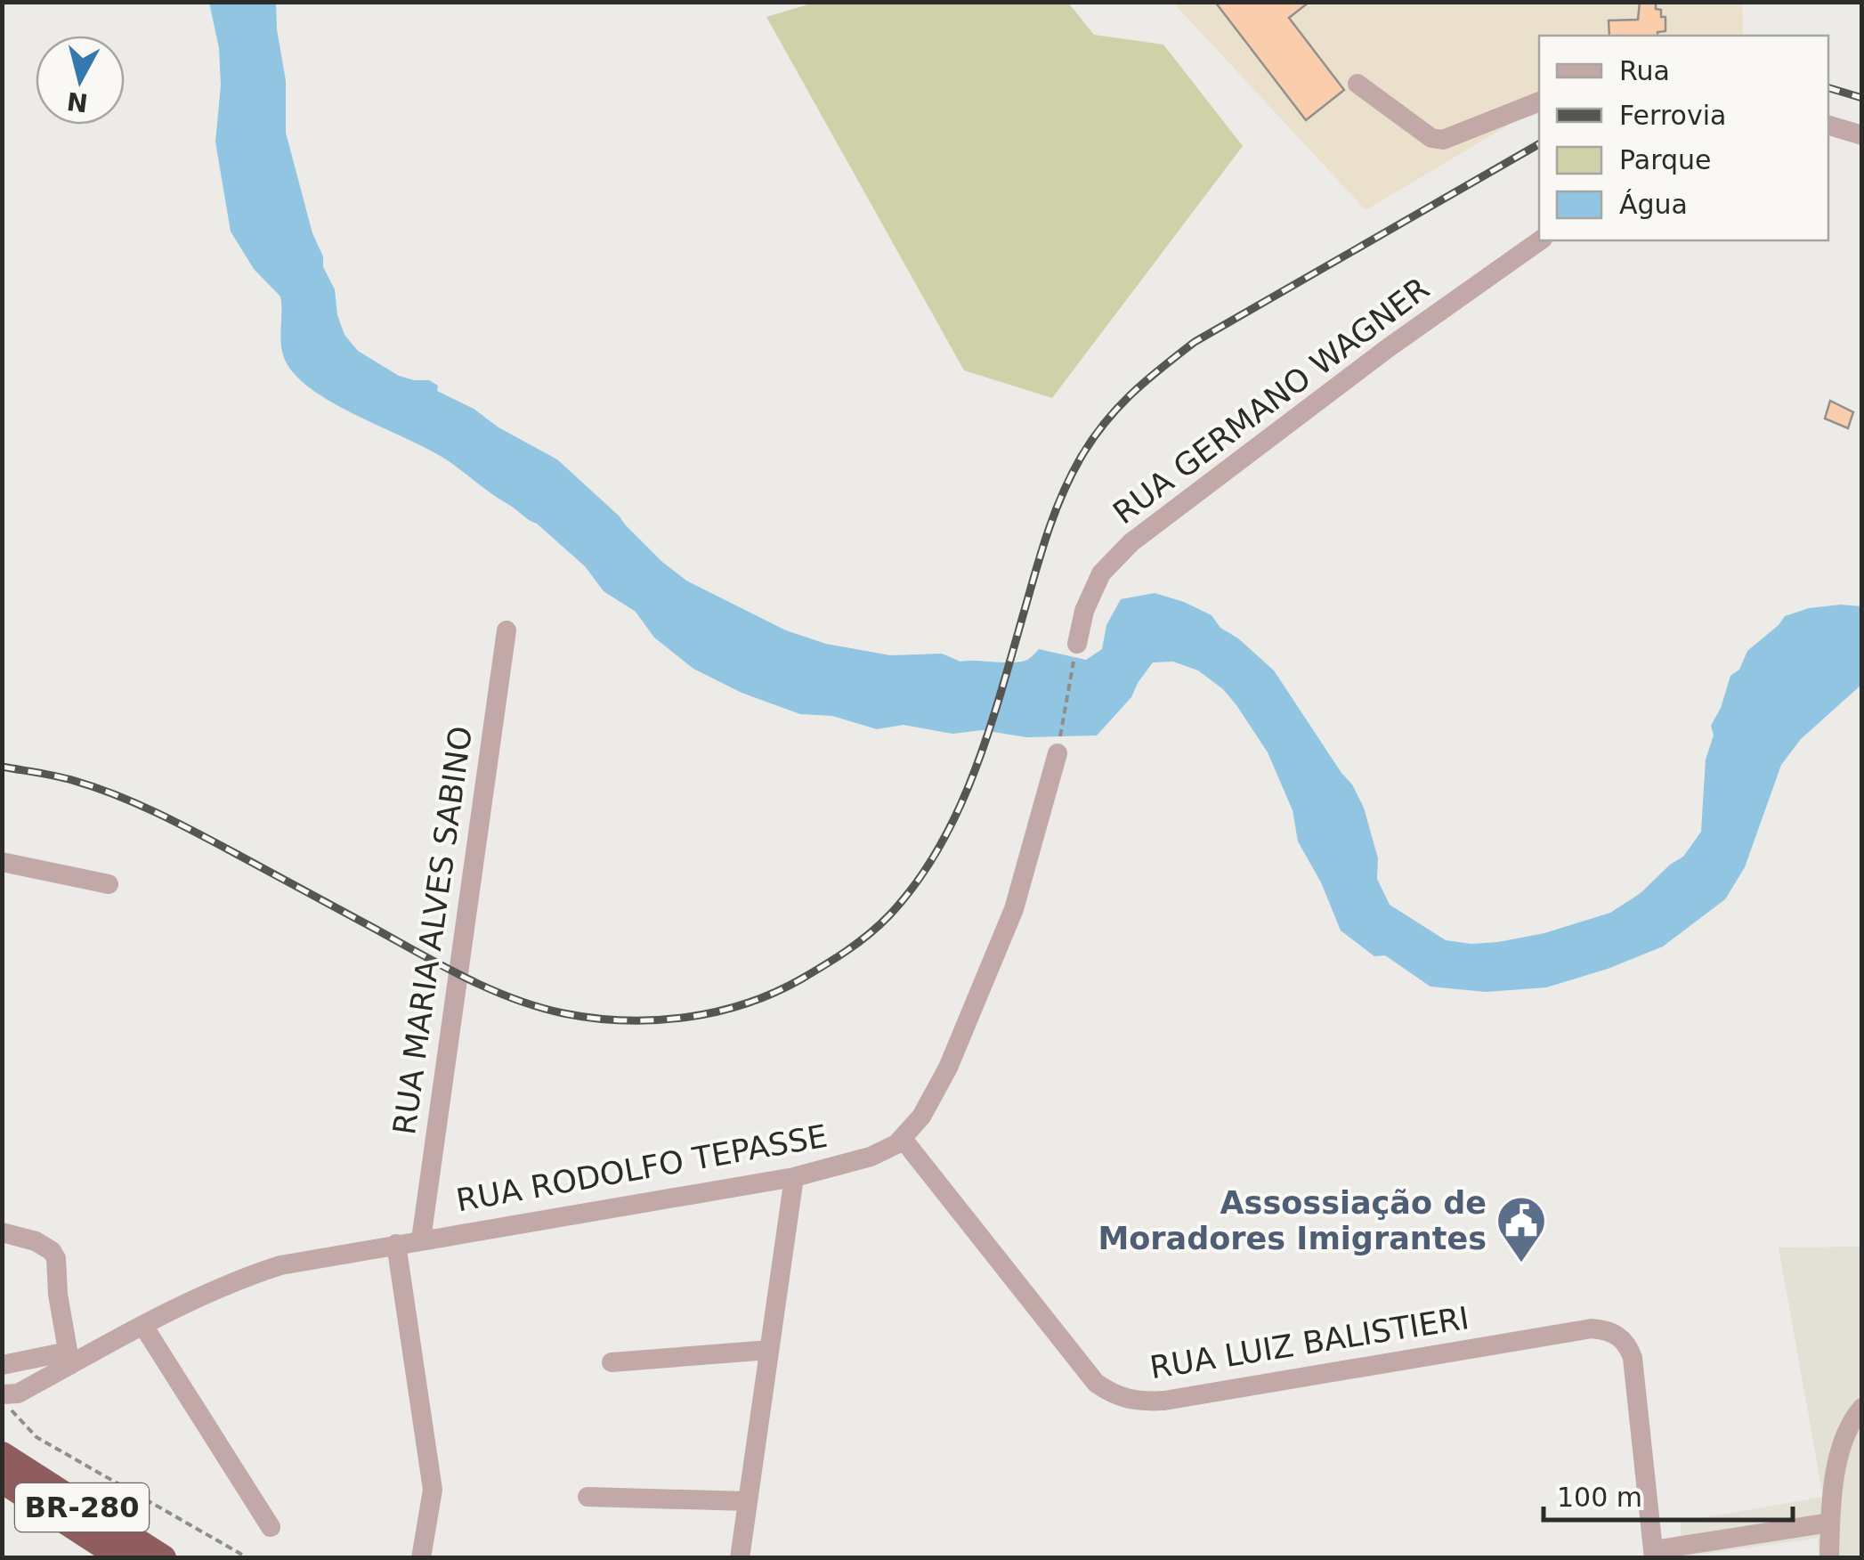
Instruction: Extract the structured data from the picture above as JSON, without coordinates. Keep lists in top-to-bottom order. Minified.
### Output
{"streets":{"highway":["BR-280"],"street":["RUA GERMANO WAGNER","RUA MARIA ALVES SABINO","RUA RODOLFO TEPASSE","RUA LUIZ BALISTIERI"]},"crossings":[["RUA MARIA ALVES SABINO","RUA RODOLFO TEPASSE"],["RUA RODOLFO TEPASSE","RUA LUIZ BALISTIERI"]],"places":{"public building":["Assossiação de Moradores Imigrantes"]},"legend":["Rua","Ferrovia","Parque","Água"],"scale_bar":"100 m","north":"bottom"}
